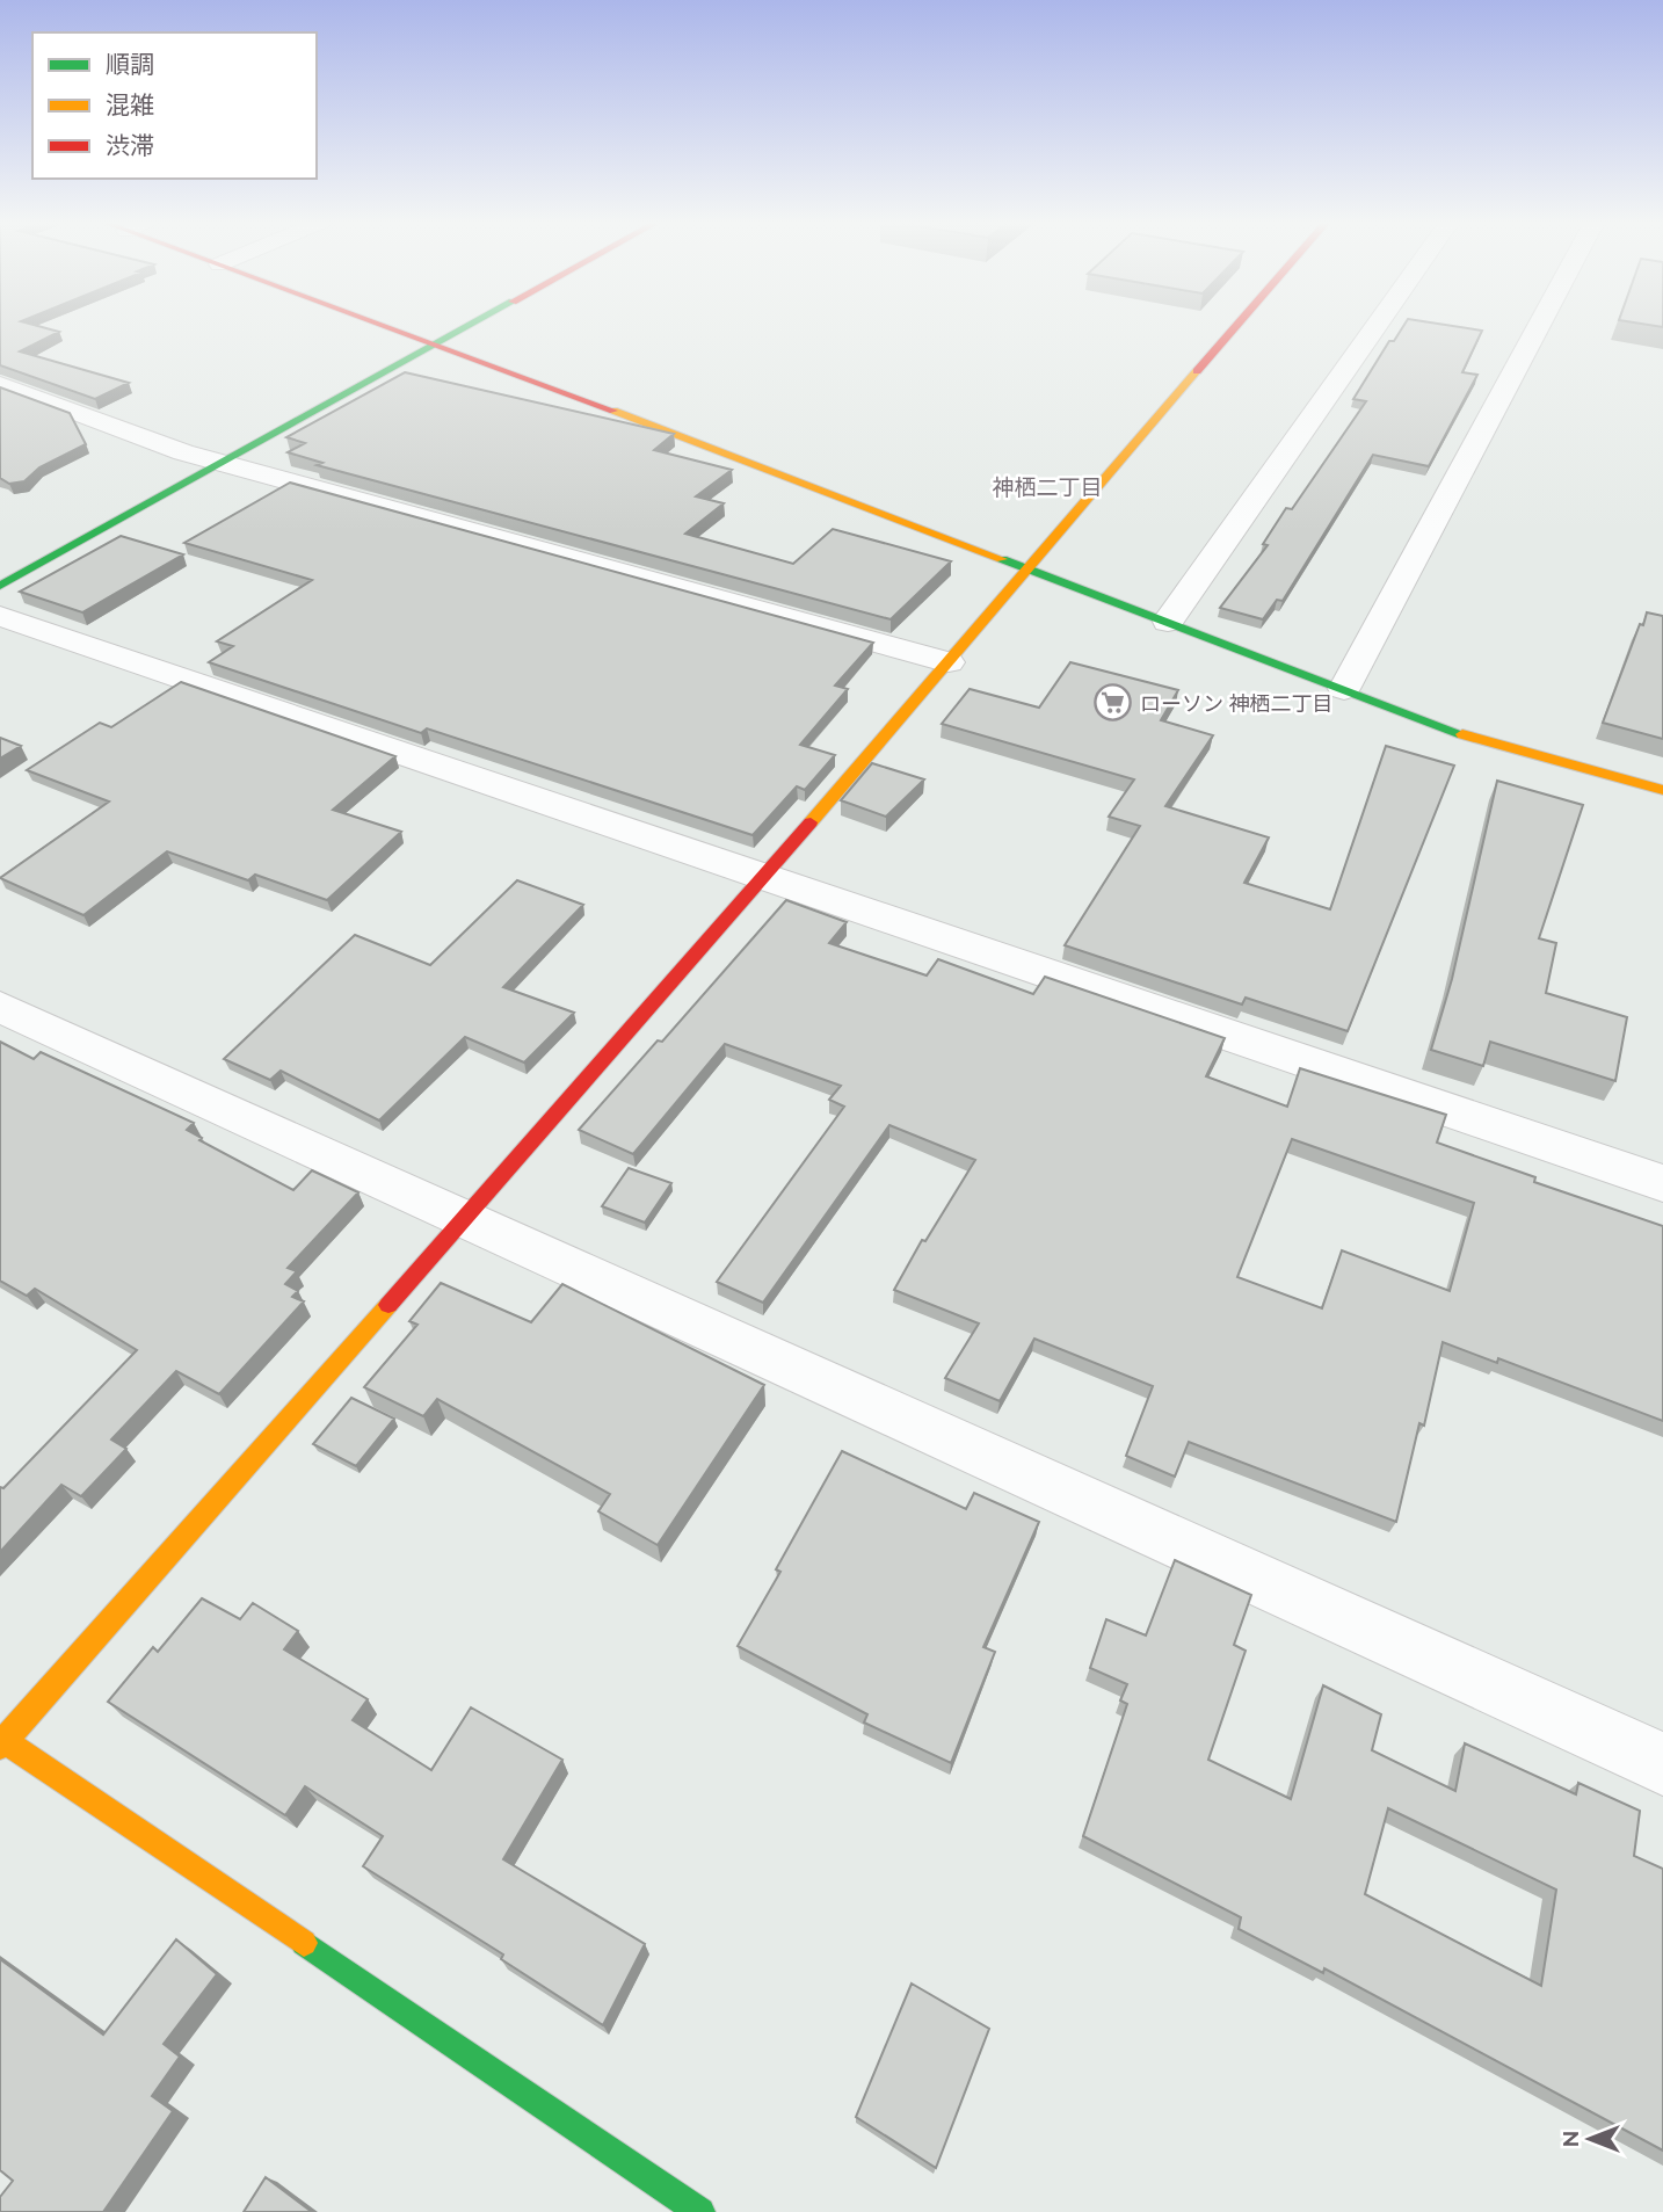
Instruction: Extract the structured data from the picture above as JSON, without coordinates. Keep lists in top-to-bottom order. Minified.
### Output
{"districts":["神栖二丁目"],"places":{"supermarket":["ローソン 神栖二丁目"]},"legend":["順調","混雑","渋滞"],"north":"left"}
